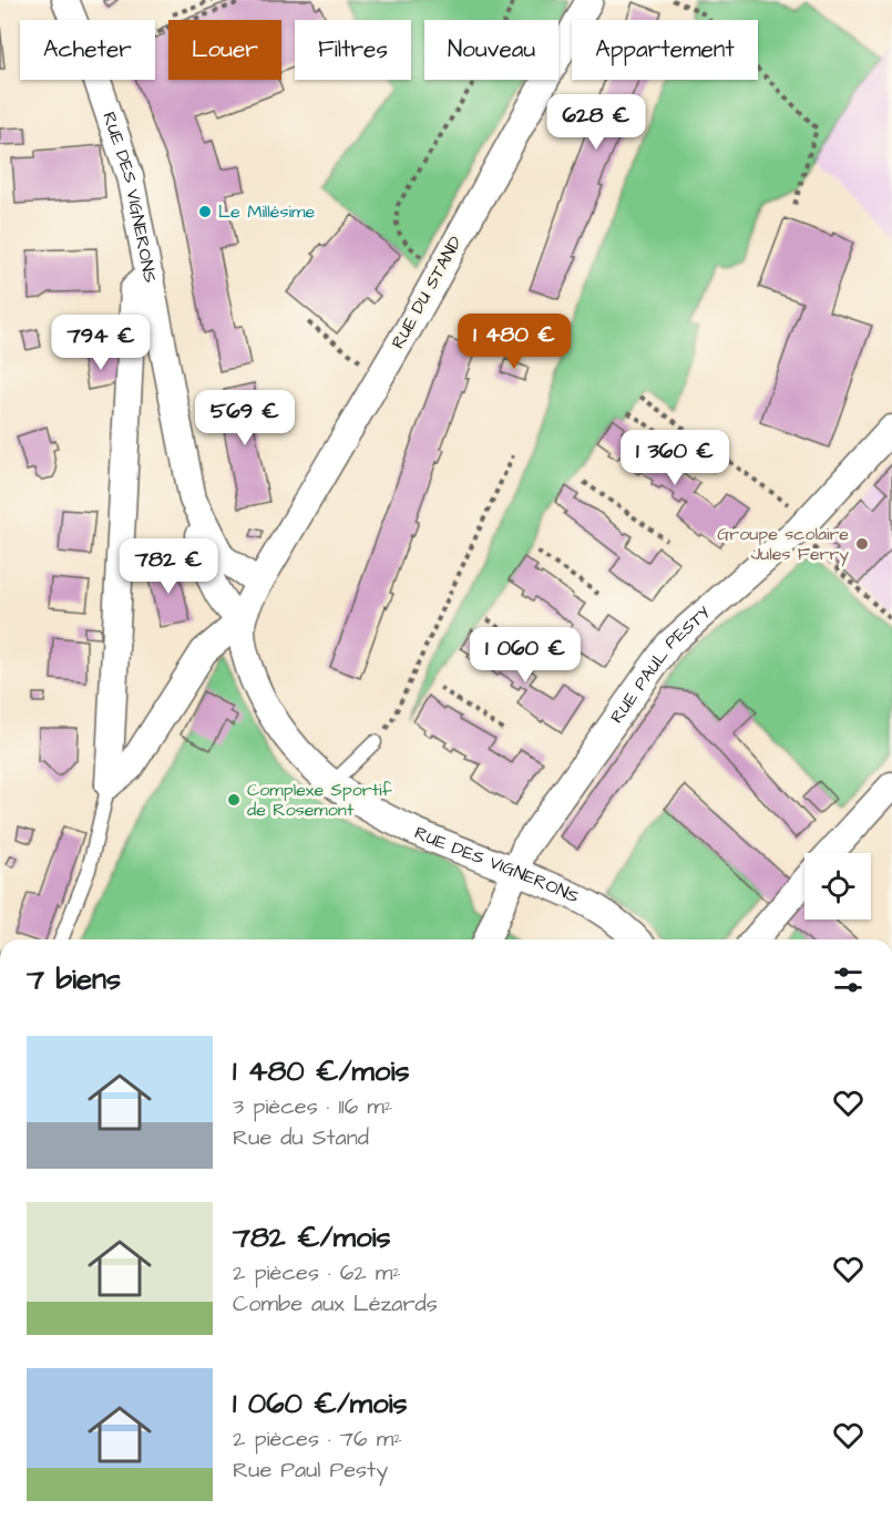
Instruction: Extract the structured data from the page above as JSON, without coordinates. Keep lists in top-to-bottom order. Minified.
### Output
{"streets":{"street":["RUE DES VIGNERONS","RUE DU STAND","RUE PAUL PESTY"]},"crossings":[["RUE DES VIGNERONS","RUE DU STAND"],["RUE DES VIGNERONS","RUE PAUL PESTY"]],"places":["Le Millésime","Groupe scolaire Jules Ferry","Complexe Sportif de Rosemont"],"page":{"chip":["Acheter","Louer","Filtres","Nouveau","Appartement"],"price":["628 €","1 480 €","794 €","569 €","1 360 €","782 €","1 060 €"],"heading":"7 biens","list":[{"name":"1 480 €/mois","note":"3 pièces · 116 m² · Rue du Stand"},{"name":"782 €/mois","note":"2 pièces · 62 m² · Combe aux Lézards"},{"name":"1 060 €/mois","note":"2 pièces · 76 m² · Rue Paul Pesty"}]}}
